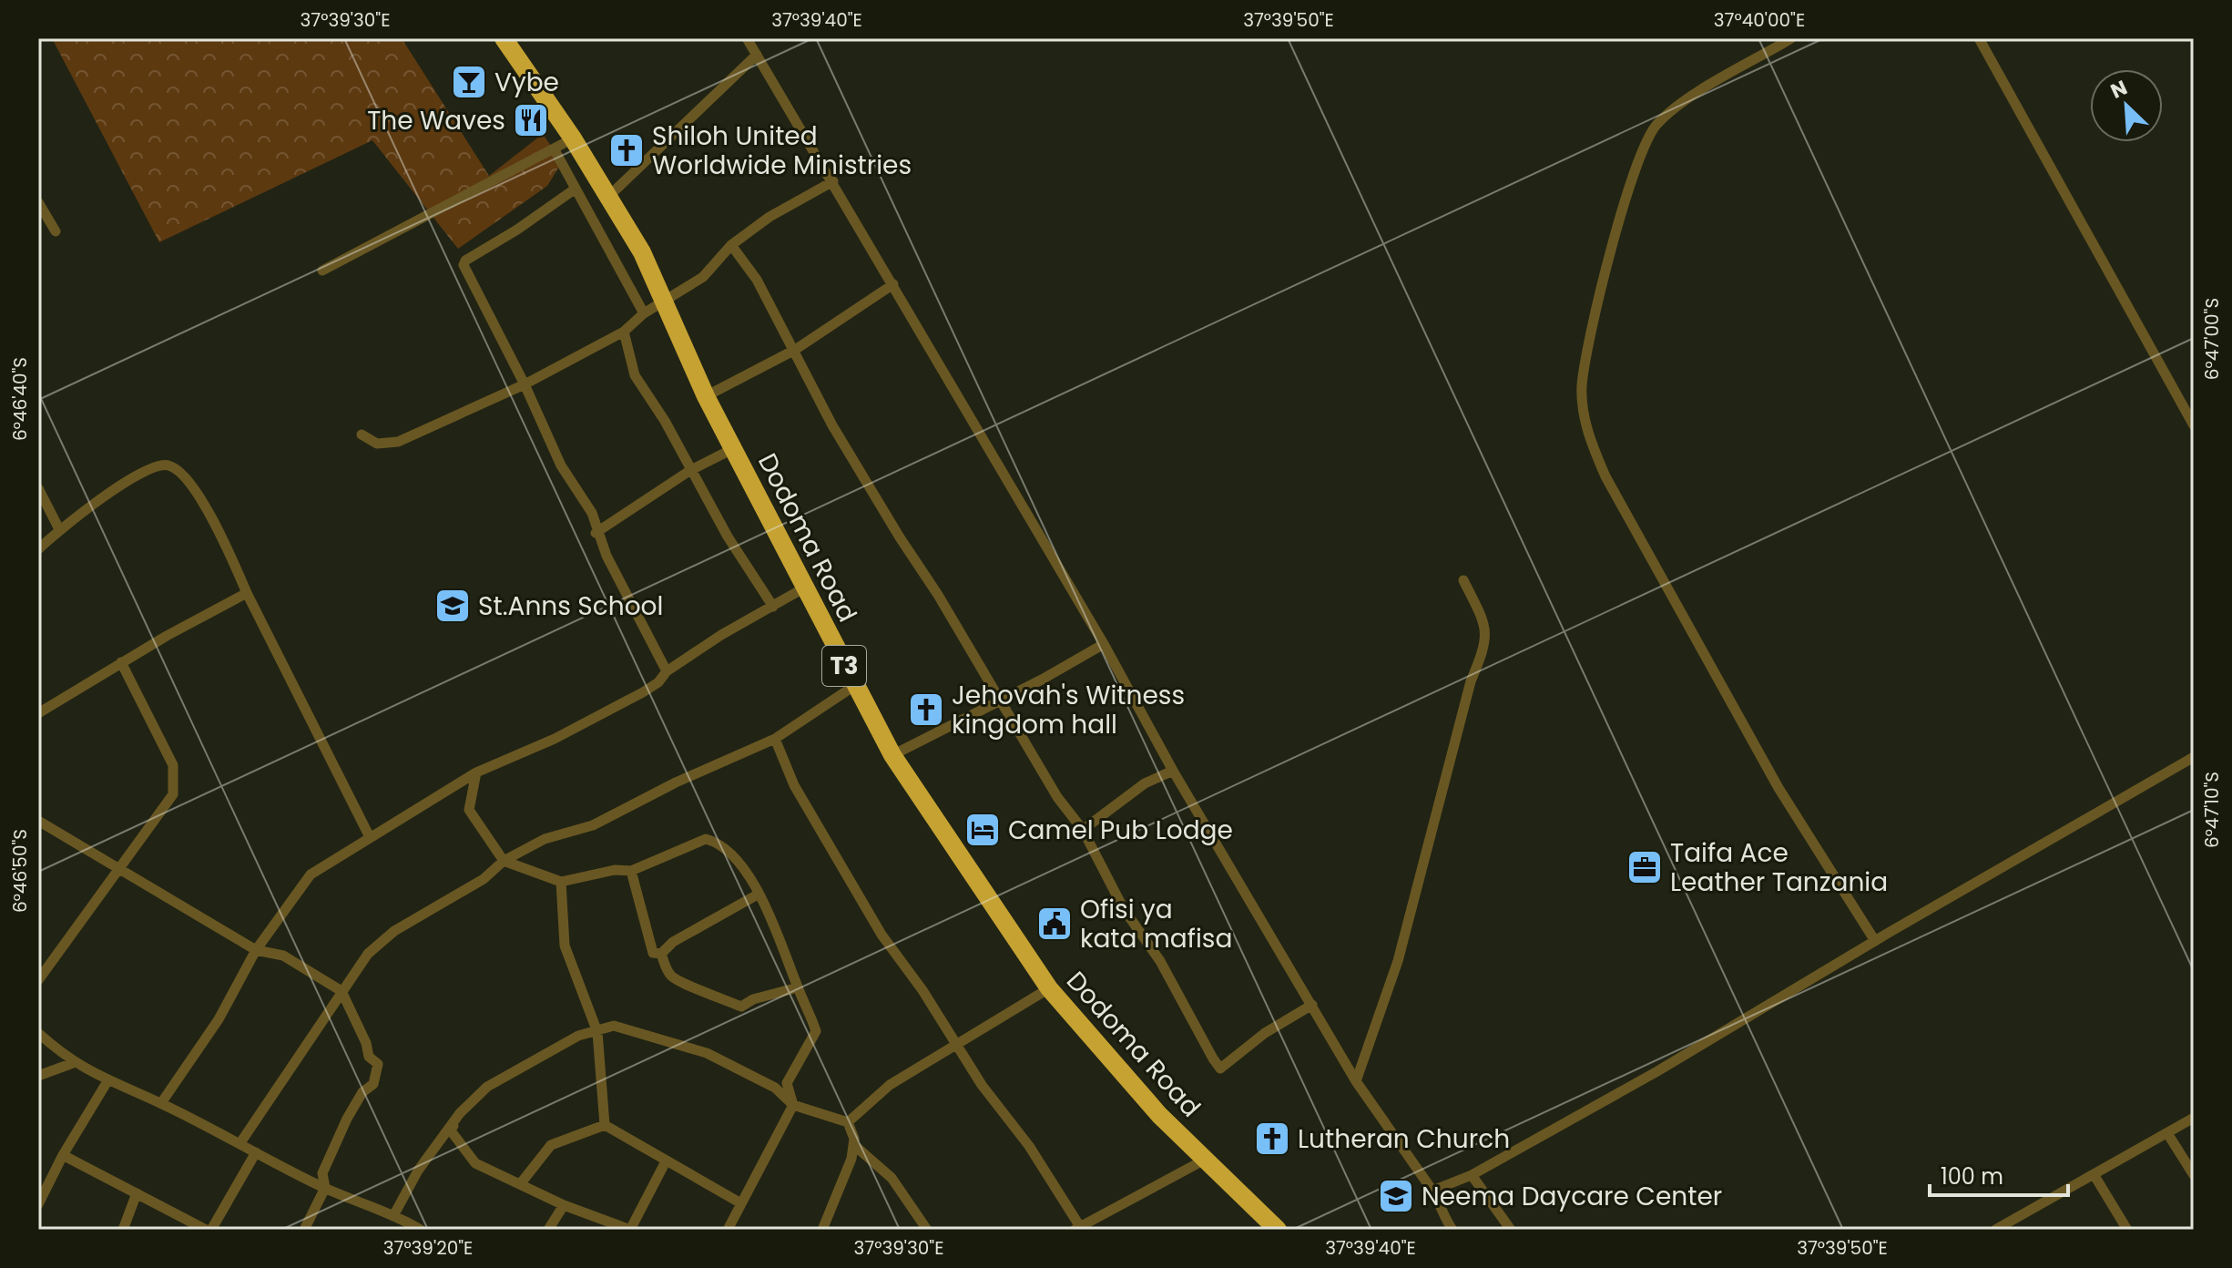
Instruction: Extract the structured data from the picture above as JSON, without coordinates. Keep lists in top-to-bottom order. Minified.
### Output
{"streets":{"highway":["Dodoma Road","T3"]},"places":{"bar":["Vybe"],"restaurant":["The Waves"],"church":["Shiloh United Worldwide Ministries","Jehovah's Witness kingdom hall","Lutheran Church"],"school or university":["St.Anns School","Neema Daycare Center"],"hotel":["Camel Pub Lodge"],"office":["Taifa Ace Leather Tanzania"],"public building":["Ofisi ya kata mafisa"]},"scale_bar":"100 m","north":"top left","coordinates":["37°39'30\"E","37°39'40\"E","37°39'50\"E","37°40'00\"E","6°47'00\"S","6°46'40\"S","6°47'10\"S","6°46'50\"S","37°39'20\"E"]}
